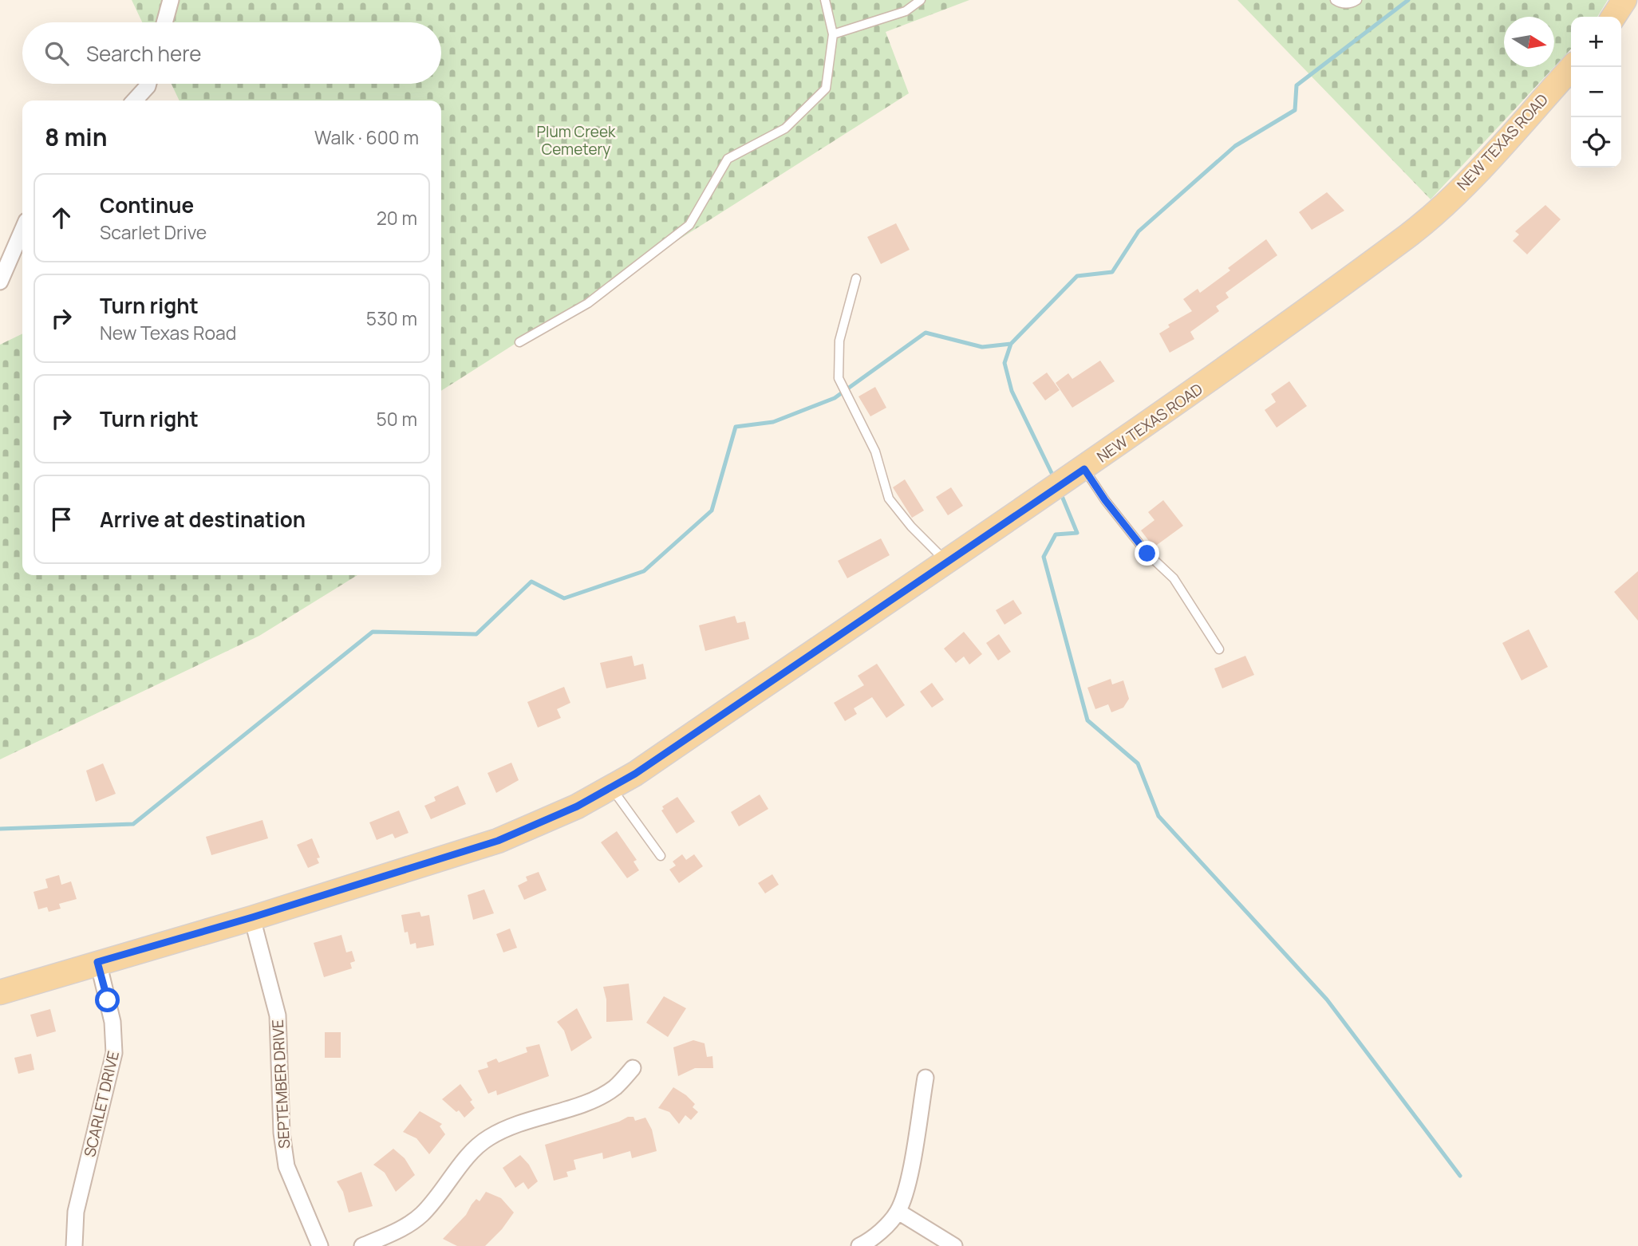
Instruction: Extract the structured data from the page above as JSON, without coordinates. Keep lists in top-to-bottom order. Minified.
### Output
{"streets":{"main road":["NEW TEXAS ROAD"],"street":["SEPTEMBER DRIVE","SCARLET DRIVE"]},"crossings":[["NEW TEXAS ROAD","SEPTEMBER DRIVE"],["NEW TEXAS ROAD","SCARLET DRIVE"]],"parks":["Plum Creek Cemetery"],"north":"right","page":{"map_buttons":["+","−"],"search":"Search here","heading":["8 min","Walk · 600 m"],"list":[["Continue","Scarlet Drive","20 m"],["Turn right","New Texas Road","530 m"],["Turn right","50 m"],"Arrive at destination"]}}
